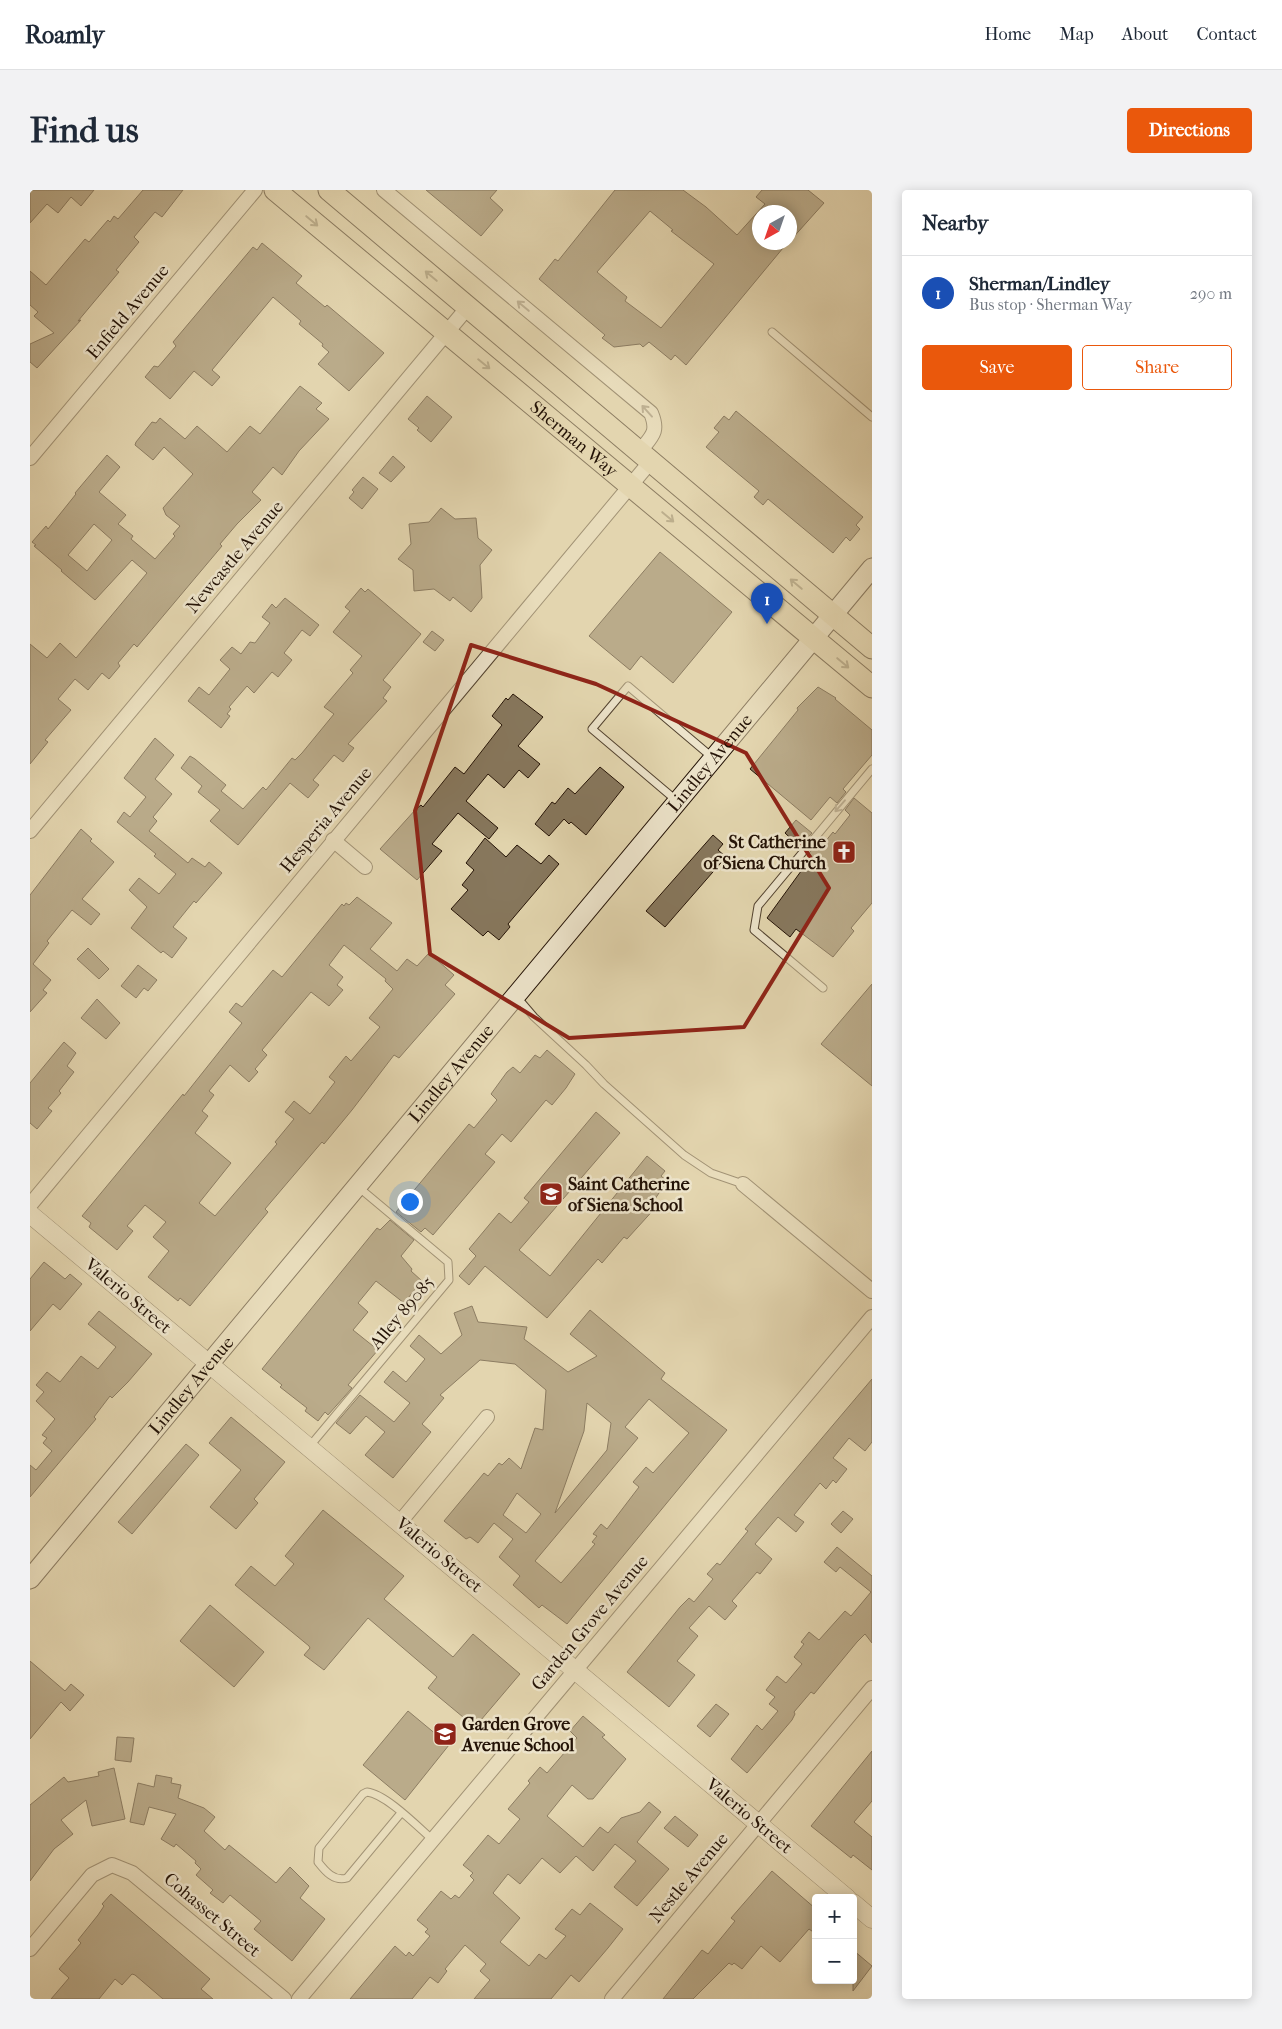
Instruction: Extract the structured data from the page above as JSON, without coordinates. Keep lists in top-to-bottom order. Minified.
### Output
{"streets":{"main road":["Sherman Way","Lindley Avenue"],"street":["Enfield Avenue","Newcastle Avenue","Hesperia Avenue","Valerio Street","Garden Grove Avenue","Nestle Avenue","Cohasset Street"],"lane":["Alley 89085"]},"crossings":[["Sherman Way","Newcastle Avenue"],["Sherman Way","Lindley Avenue"],["Sherman Way","Hesperia Avenue"],["Lindley Avenue","Valerio Street"],["Lindley Avenue","Alley 89085"],["Valerio Street","Alley 89085"],["Valerio Street","Garden Grove Avenue"],["Valerio Street","Nestle Avenue"]],"places":{"church":["St Catherine of Siena Church"],"school or university":["Saint Catherine of Siena School","Garden Grove Avenue School"]},"north":"bottom left","page":{"header":"Roamly","nav":["Home","Map","About","Contact"],"buttons":["Directions",["Save","Share"]],"title":"Find us","heading":"Nearby","list":[{"mark":"1","name":"Sherman/Lindley","note":"Bus stop · Sherman Way","value":"290 m"}],"pins":"1","map_buttons":["+","−"]}}
